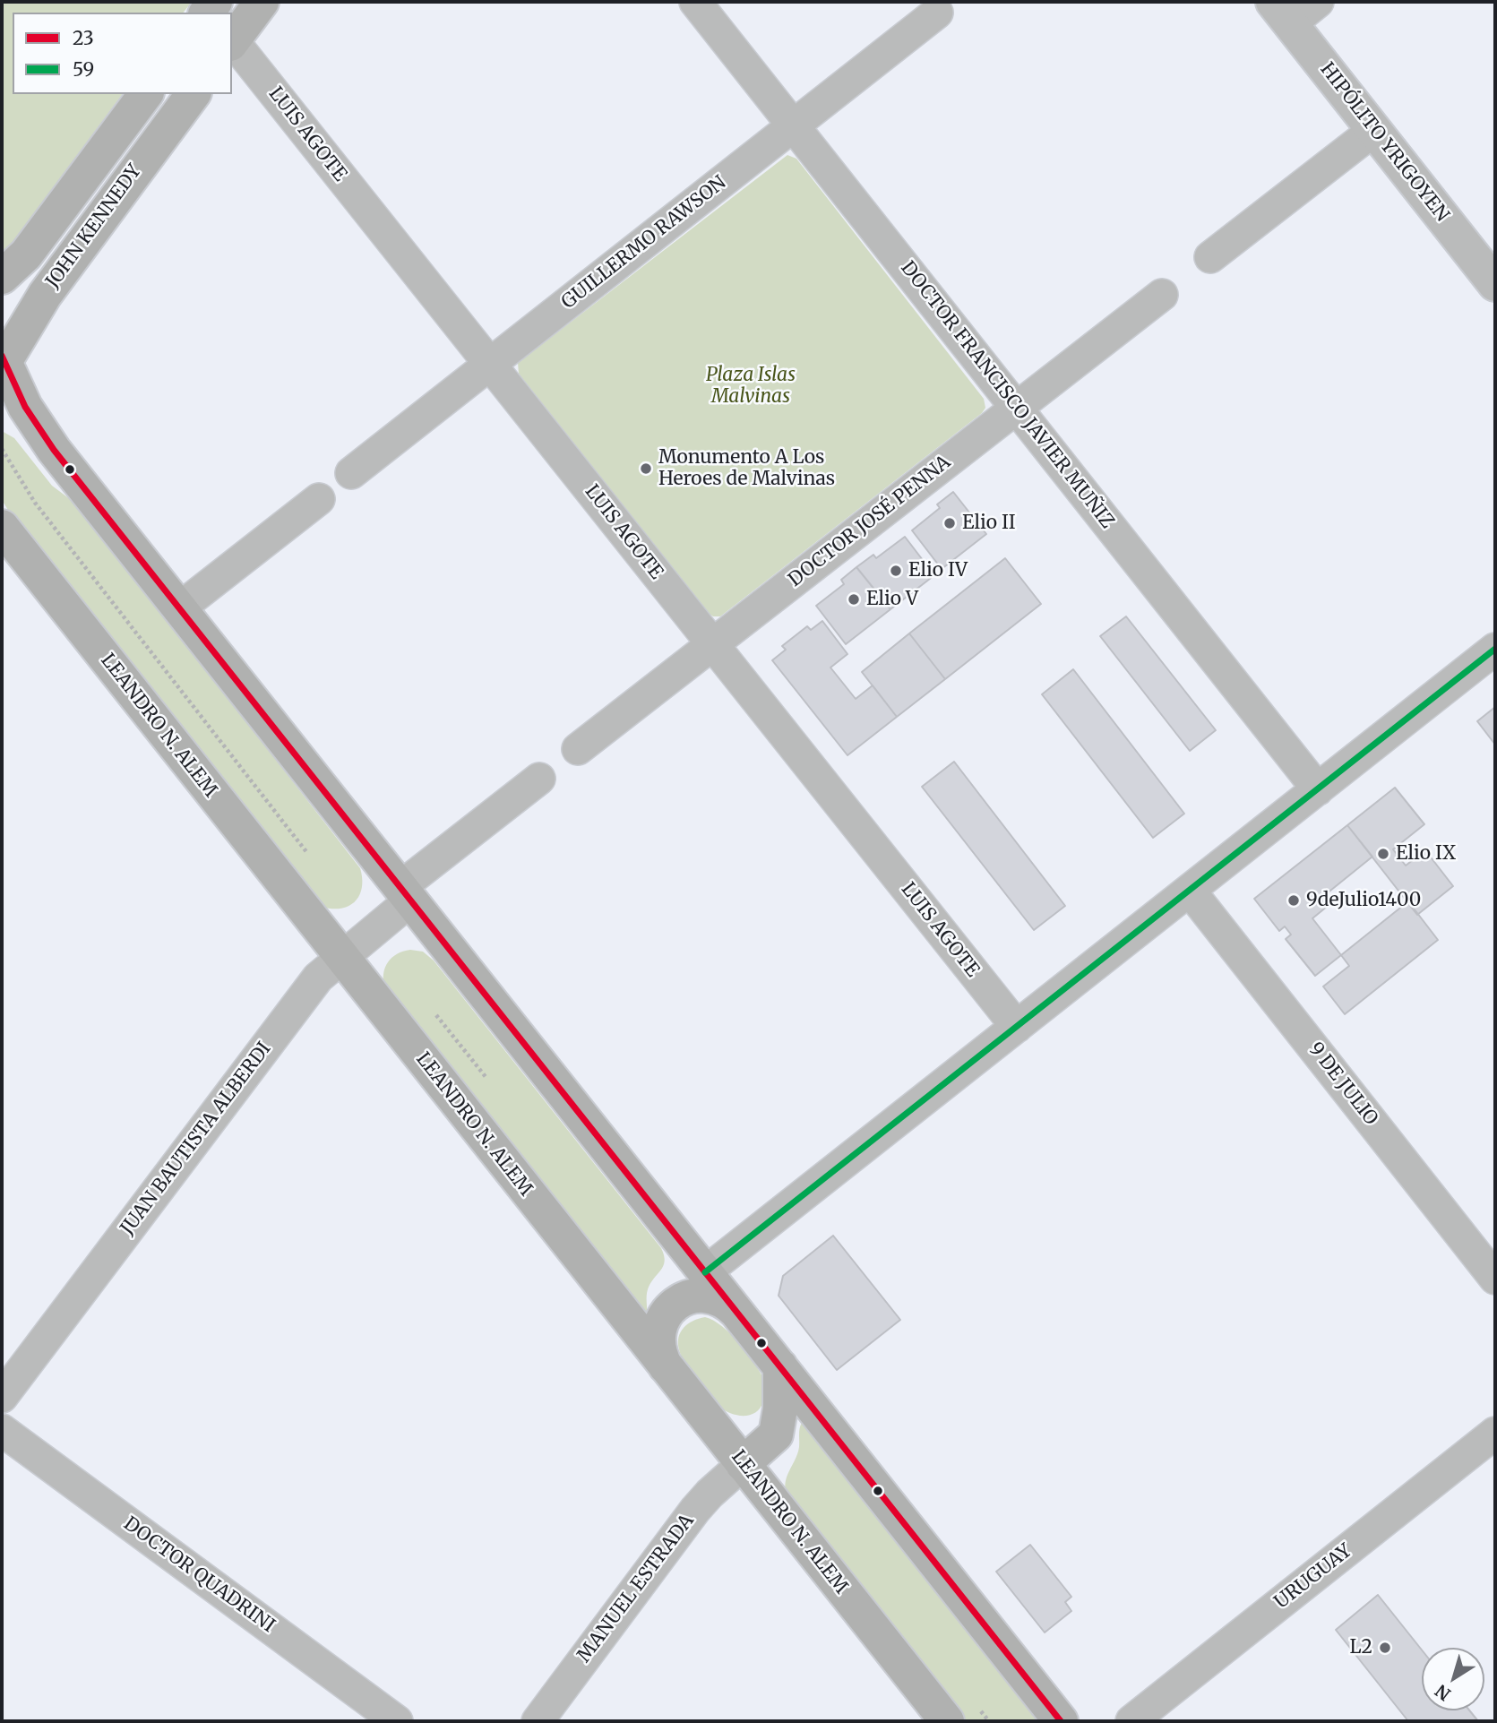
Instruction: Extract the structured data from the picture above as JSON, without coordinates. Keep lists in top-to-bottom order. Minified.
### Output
{"streets":{"main road":["JOHN KENNEDY","LEANDRO N. ALEM"],"street":["LUIS AGOTE","HIPÓLITO YRIGOYEN","GUILLERMO RAWSON","DOCTOR FRANCISCO JAVIER MUÑIZ","DOCTOR JOSÉ PENNA","9 DE JULIO","JUAN BAUTISTA ALBERDI","DOCTOR QUADRINI","URUGUAY","MANUEL ESTRADA"]},"crossings":[["LUIS AGOTE","GUILLERMO RAWSON"],["LUIS AGOTE","DOCTOR JOSÉ PENNA"],["GUILLERMO RAWSON","DOCTOR FRANCISCO JAVIER MUÑIZ"],["DOCTOR FRANCISCO JAVIER MUÑIZ","DOCTOR JOSÉ PENNA"],["LEANDRO N. ALEM","JUAN BAUTISTA ALBERDI"],["LEANDRO N. ALEM","MANUEL ESTRADA"]],"parks":["Plaza Islas Malvinas"],"places":["Monumento A Los Heroes de Malvinas","Elio II","Elio IV","Elio V","Elio IX","9deJulio1400","L2"],"lines":["transit line 23","transit line 59"],"legend":["23","59"],"north":"bottom left"}
